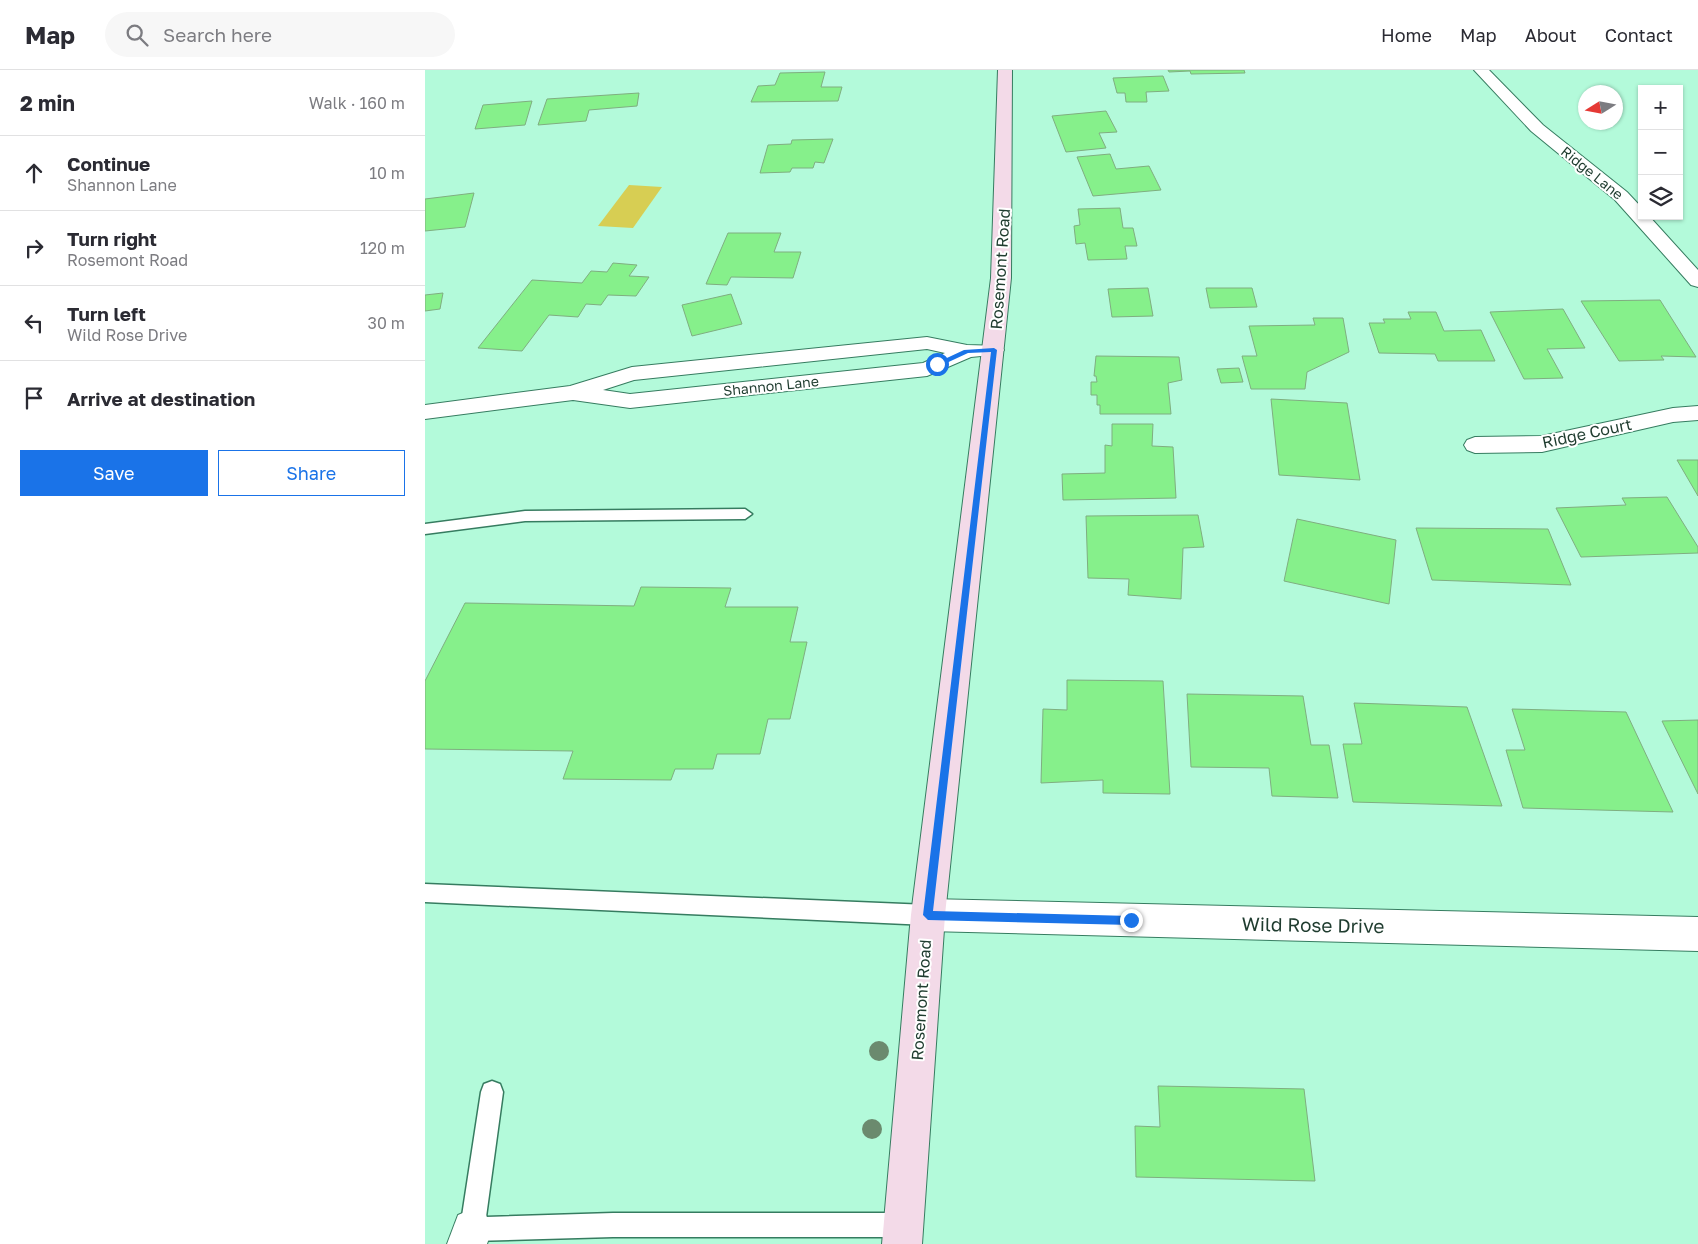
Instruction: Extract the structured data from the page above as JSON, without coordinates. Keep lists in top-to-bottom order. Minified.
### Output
{"streets":{"main road":["Rosemont Road"],"street":["Ridge Lane","Shannon Lane","Ridge Court","Wild Rose Drive"]},"crossings":[["Rosemont Road","Shannon Lane"],["Rosemont Road","Wild Rose Drive"]],"north":"left","page":{"header":"Map","search":"Search here","nav":["Home","Map","About","Contact"],"heading":["2 min","Walk · 160 m"],"map_buttons":["+","−"],"list":[["Continue","Shannon Lane","10 m"],["Turn right","Rosemont Road","120 m"],["Turn left","Wild Rose Drive","30 m"],"Arrive at destination"],"buttons":["Save","Share"]}}
